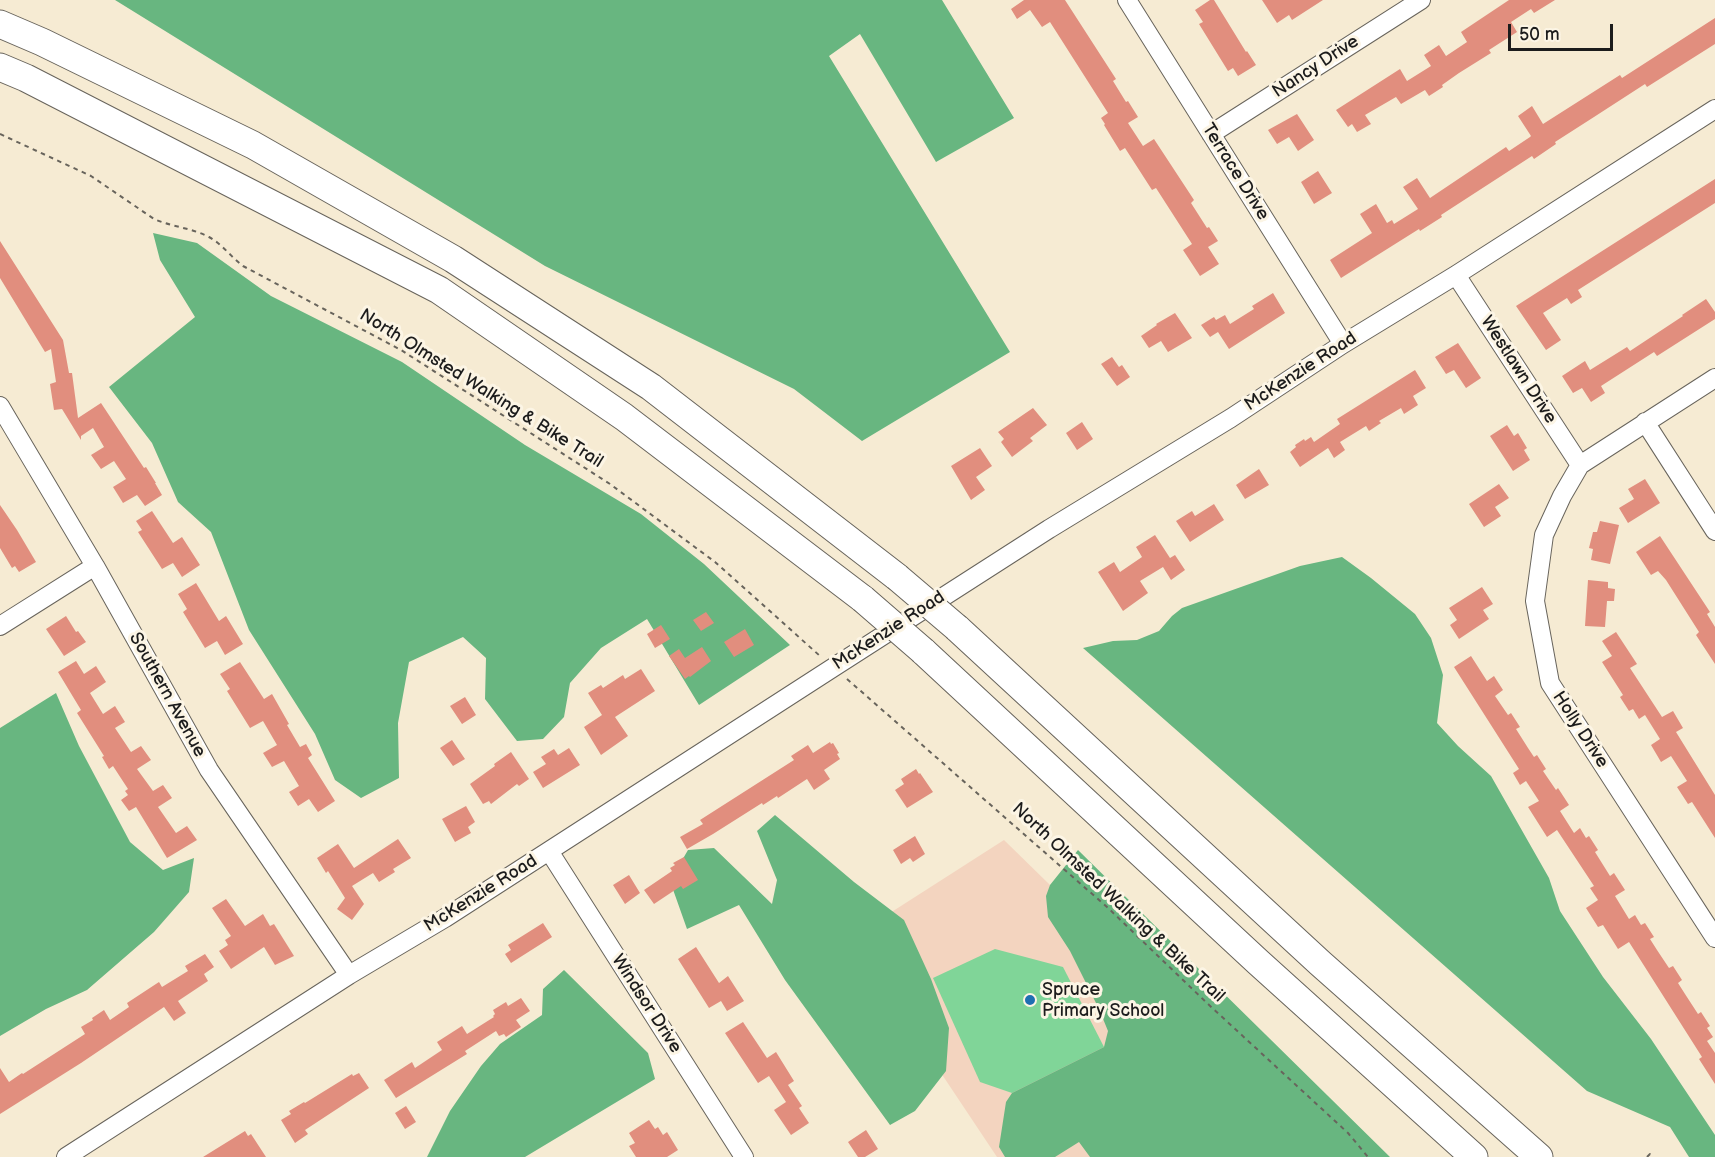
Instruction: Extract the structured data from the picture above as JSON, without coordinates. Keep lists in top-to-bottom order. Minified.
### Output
{"streets":{"street":["Nancy Drive","Terrace Drive","Westlawn Drive","McKenzie Road","Southern Avenue","Holly Drive","Windsor Drive"],"path":["North Olmsted Walking & Bike Trail"]},"crossings":[["Nancy Drive","Terrace Drive"],["Terrace Drive","McKenzie Road"],["Westlawn Drive","McKenzie Road"],["Westlawn Drive","Holly Drive"],["McKenzie Road","Southern Avenue"],["McKenzie Road","Windsor Drive"]],"places":["Spruce Primary School"],"scale_bar":"50 m"}
